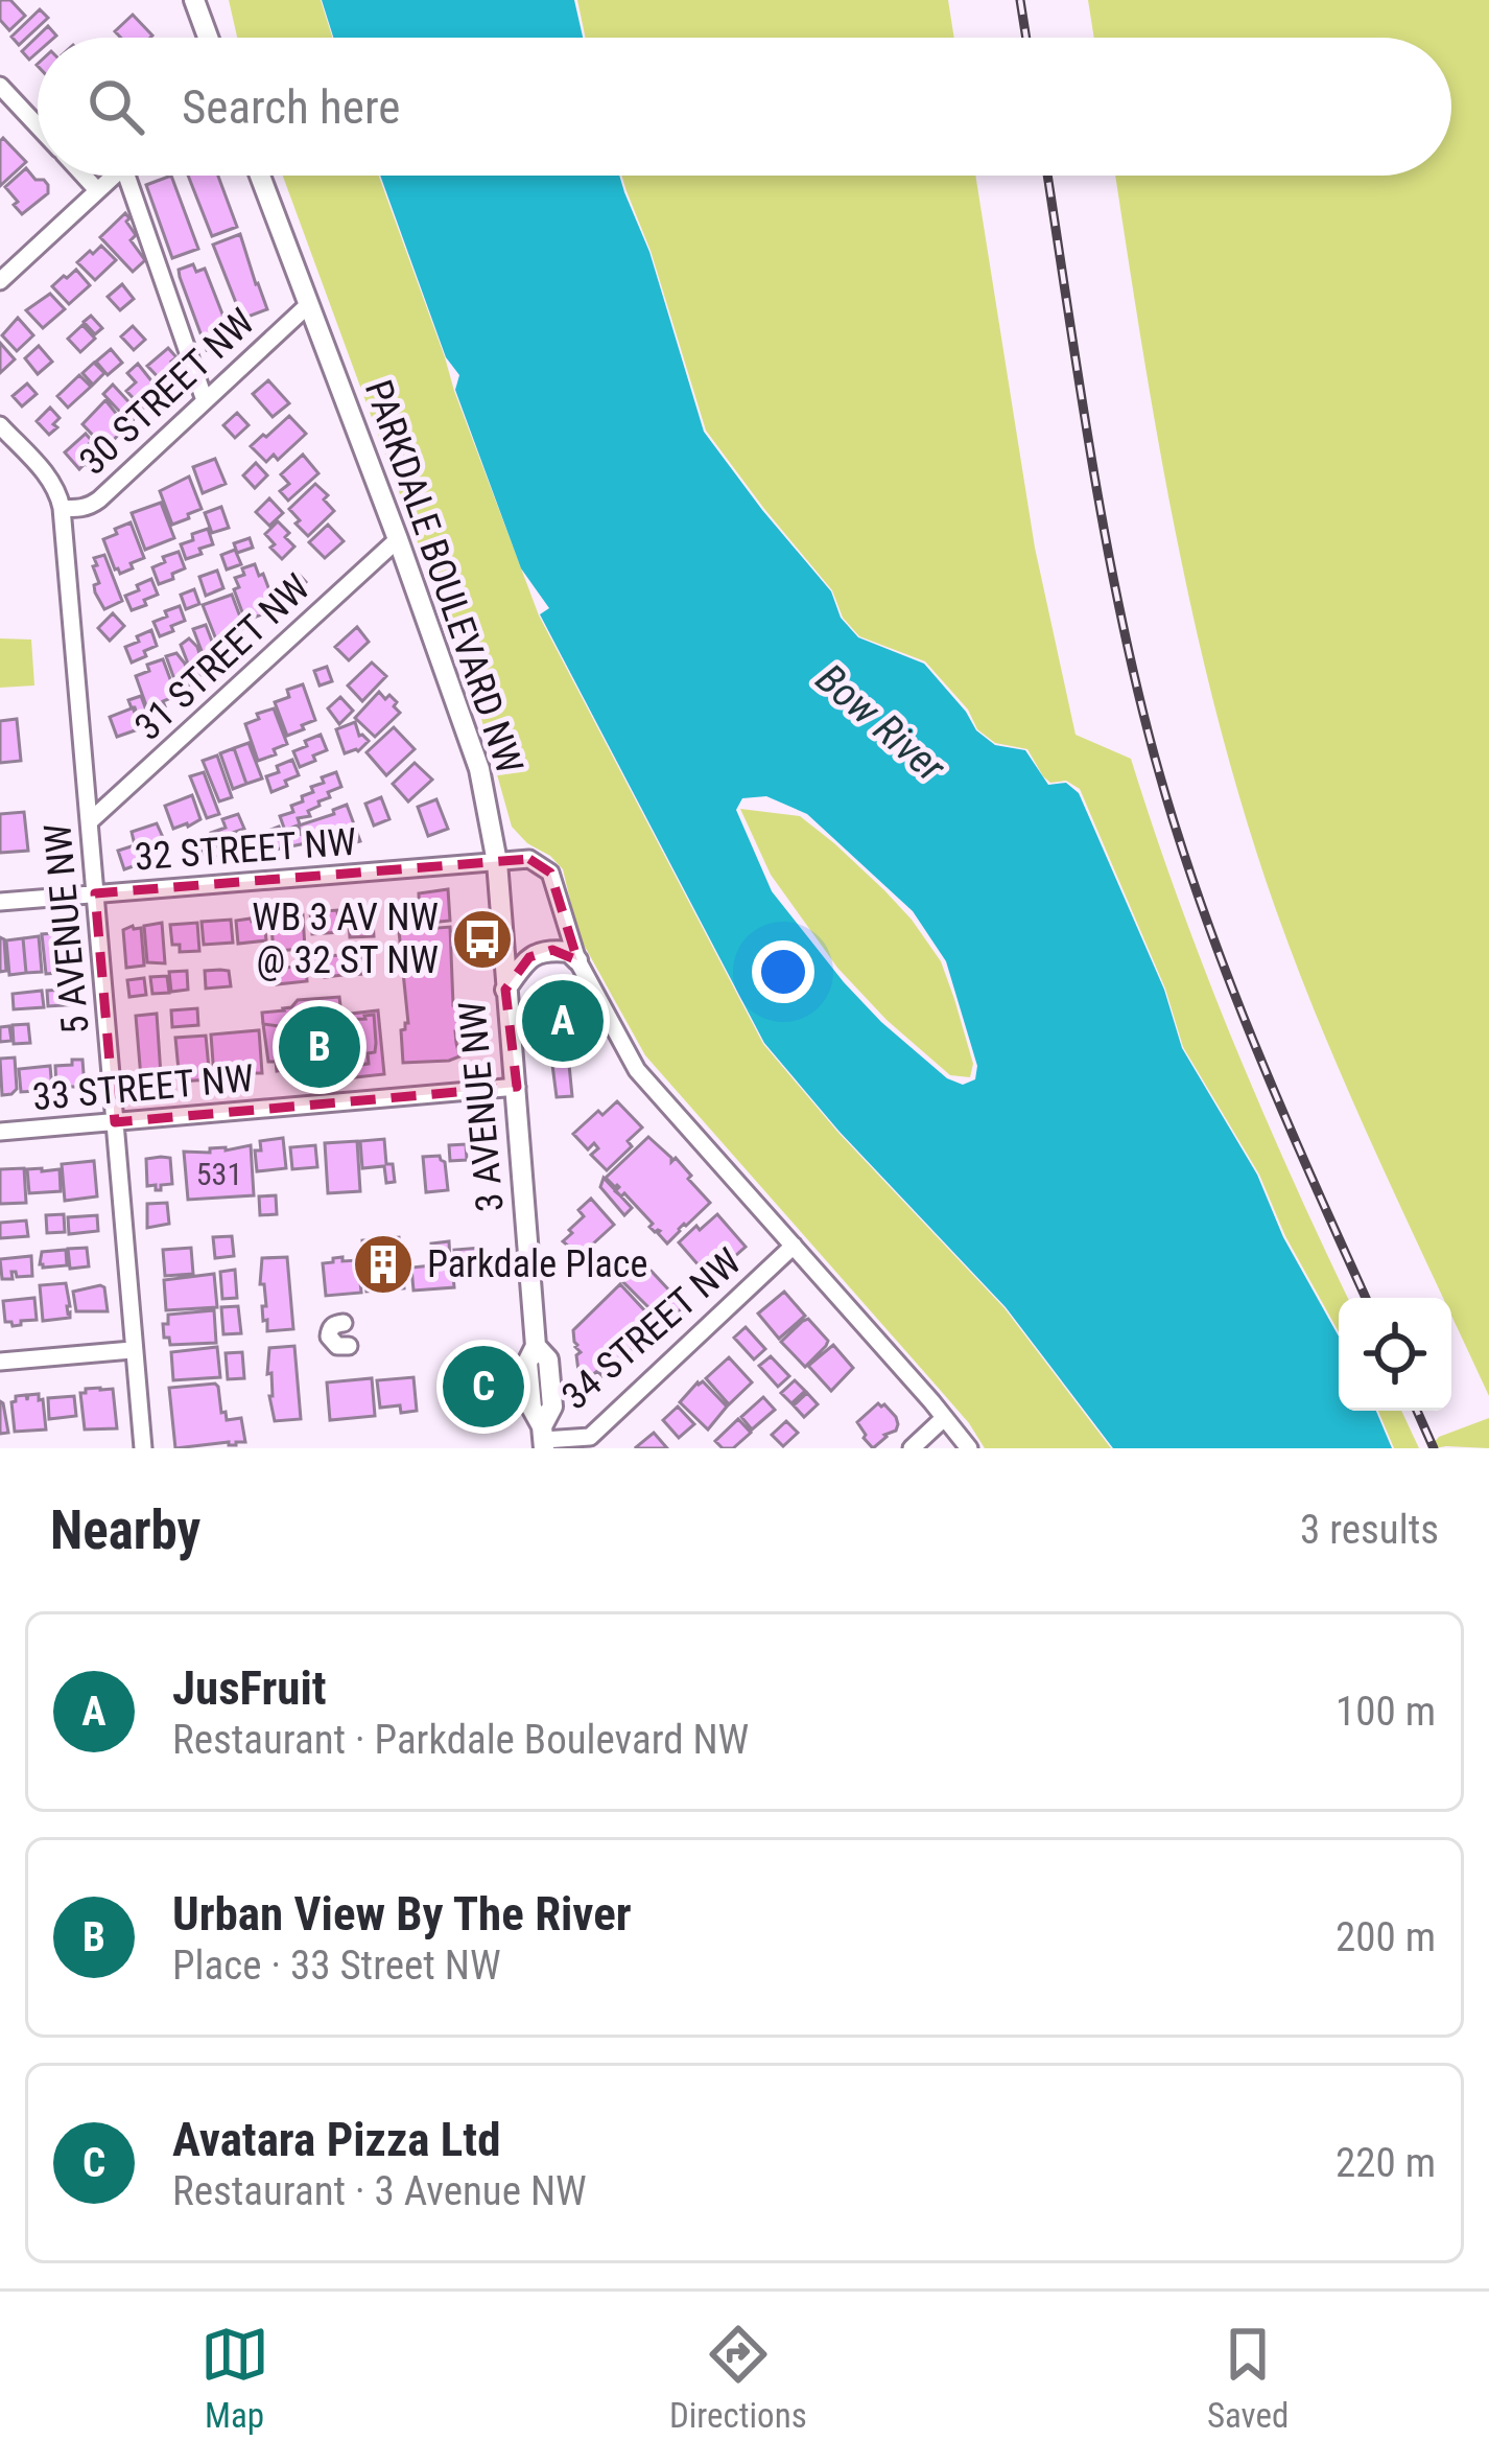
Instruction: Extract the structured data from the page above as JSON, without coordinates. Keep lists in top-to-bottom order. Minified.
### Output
{"streets":{"main road":["PARKDALE BOULEVARD NW","3 AVENUE NW"],"street":["30 STREET NW","31 STREET NW","32 STREET NW","5 AVENUE NW","33 STREET NW","34 STREET NW"]},"crossings":[["30 STREET NW","PARKDALE BOULEVARD NW"],["30 STREET NW","5 AVENUE NW"],["PARKDALE BOULEVARD NW","31 STREET NW"],["PARKDALE BOULEVARD NW","32 STREET NW"],["PARKDALE BOULEVARD NW","3 AVENUE NW"],["31 STREET NW","5 AVENUE NW"],["32 STREET NW","5 AVENUE NW"],["32 STREET NW","3 AVENUE NW"],["5 AVENUE NW","33 STREET NW"],["33 STREET NW","3 AVENUE NW"],["3 AVENUE NW","34 STREET NW"]],"water":["Bow River"],"places":{"bus stop":["WB 3 AV NW @ 32 ST NW"],"building":["Parkdale Place"]},"house_numbers":["531"],"page":{"search":"Search here","pins":["A","B","C"],"heading":["Nearby","3 results"],"list":[{"mark":"A","name":"JusFruit","note":"Restaurant · Parkdale Boulevard NW","value":"100 m"},{"mark":"B","name":"Urban View By The River","note":"Place · 33 Street NW","value":"200 m"},{"mark":"C","name":"Avatara Pizza Ltd","note":"Restaurant · 3 Avenue NW","value":"220 m"}],"nav":["Map","Directions","Saved"]}}
